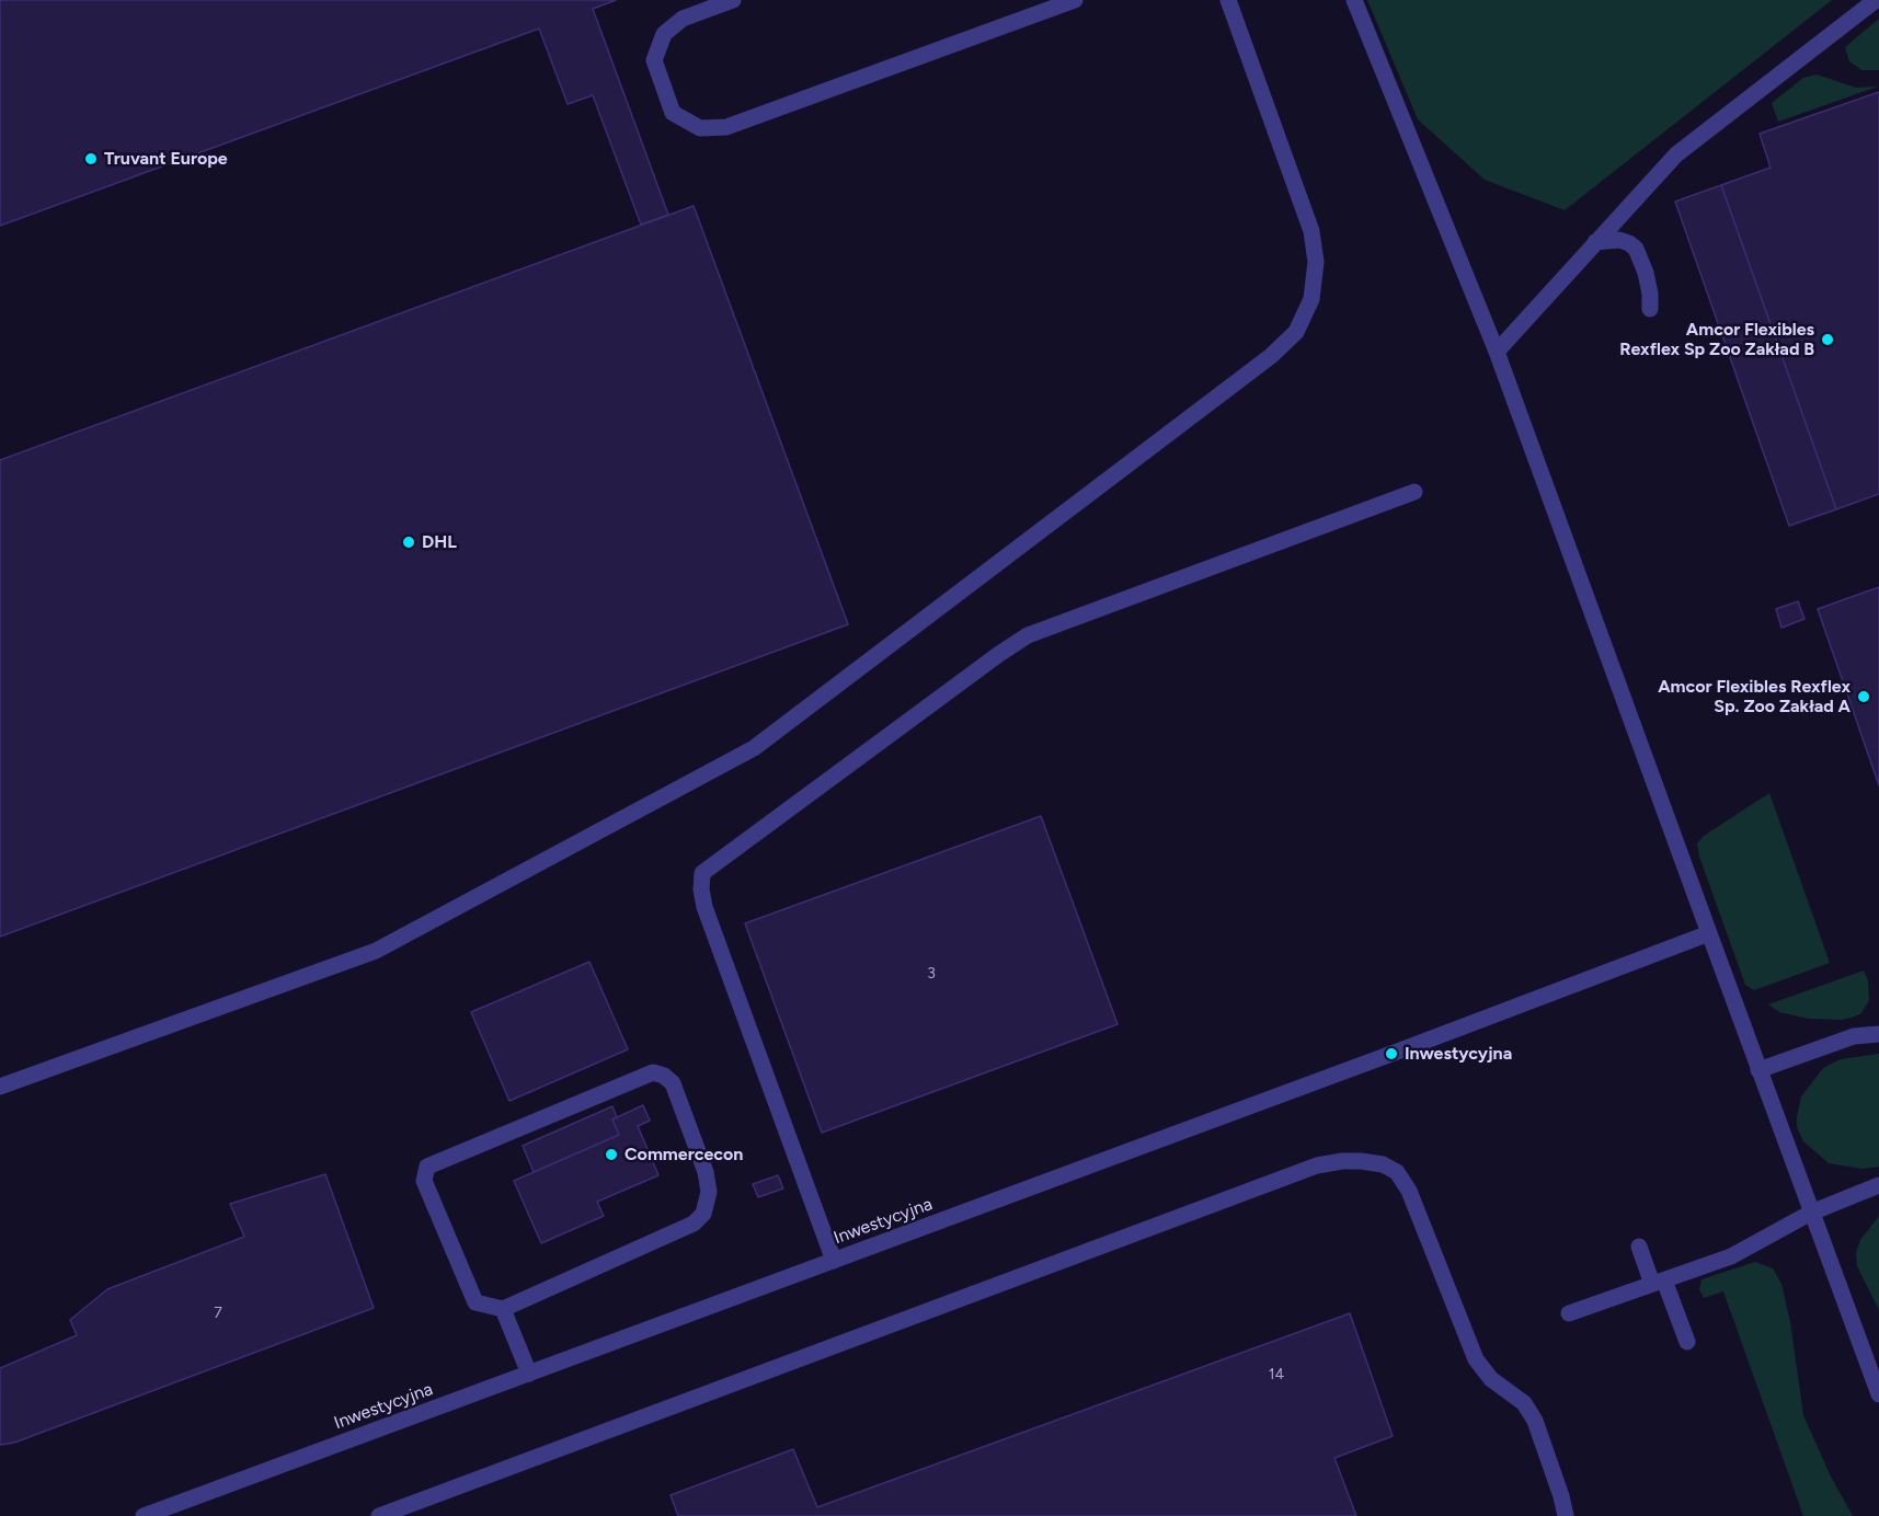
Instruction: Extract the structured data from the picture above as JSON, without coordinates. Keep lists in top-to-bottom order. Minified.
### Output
{"streets":{"street":["Inwestycyjna"]},"places":["Truvant Europe","Amcor Flexibles Rexflex Sp Zoo Zakład B","DHL","Amcor Flexibles Rexflex Sp. Zoo Zakład A","Inwestycyjna","Commercecon"],"house_numbers":["3","7","14"]}
